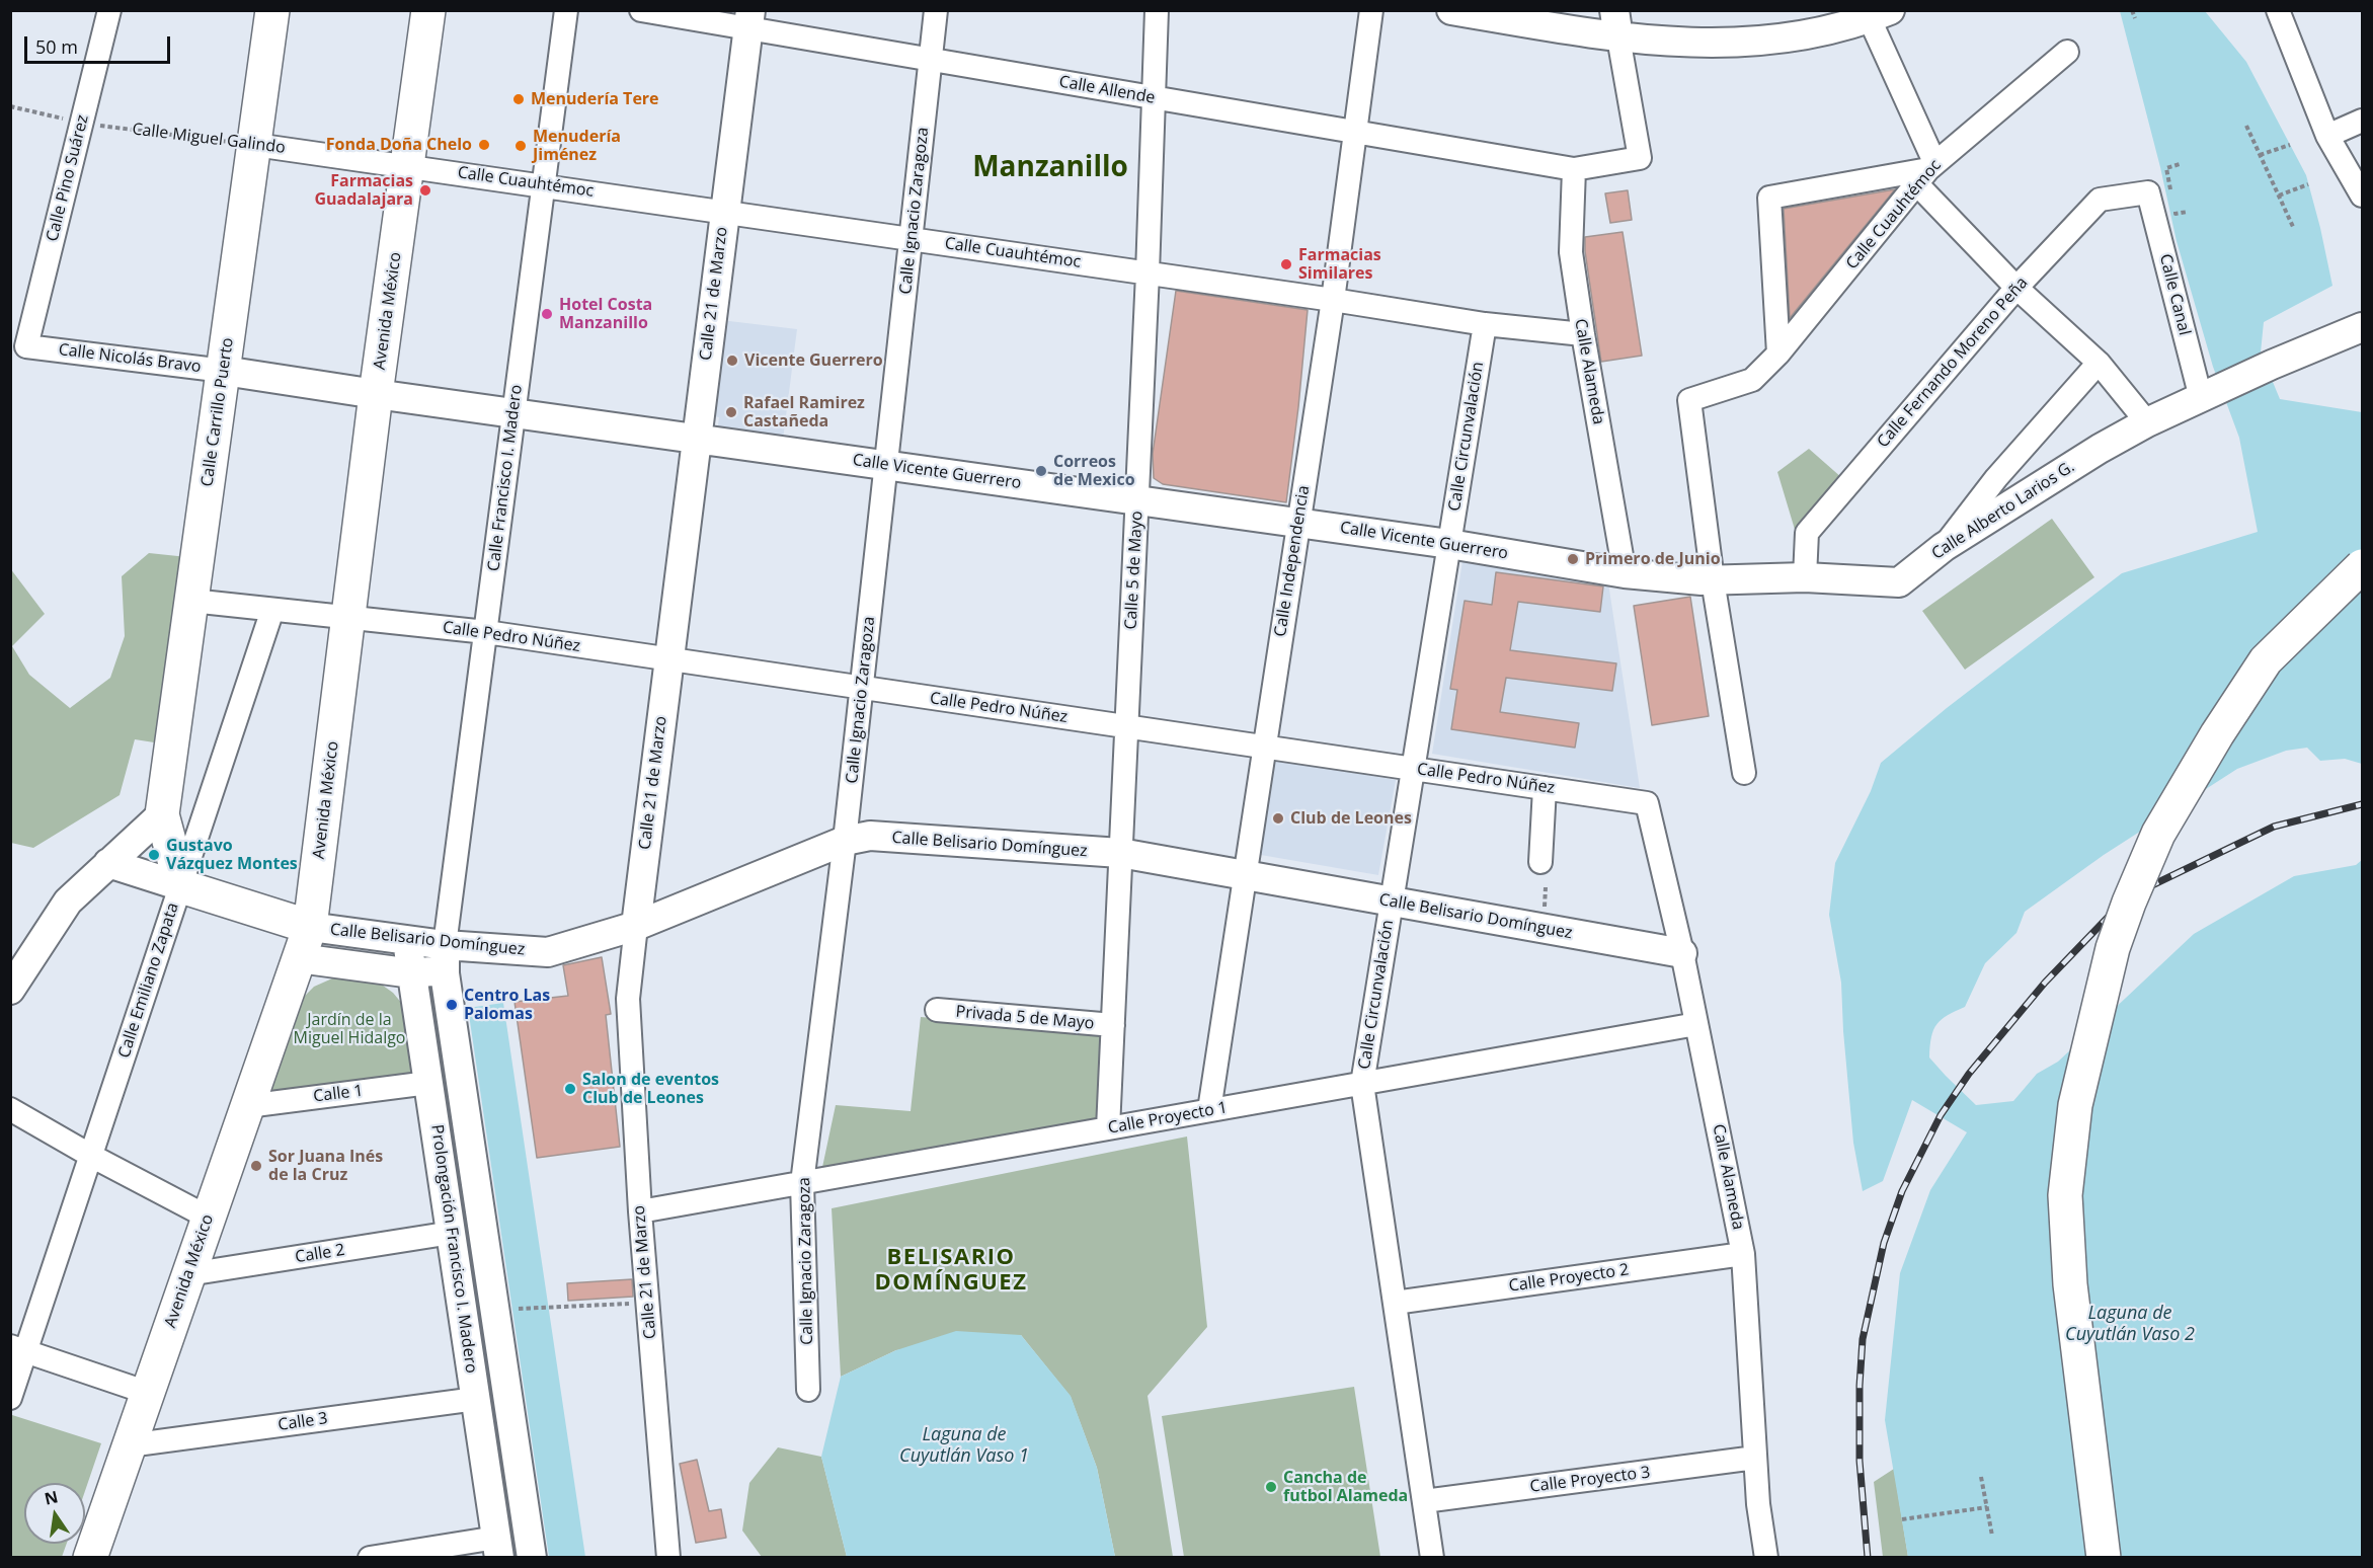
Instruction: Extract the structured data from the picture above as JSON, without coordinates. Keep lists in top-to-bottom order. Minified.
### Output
{"streets":{"main road":["Avenida México","Calle Carrillo Puerto"],"street":["Calle Allende","Calle Miguel Galindo","Calle Pino Suárez","Calle Cuauhtémoc","Calle Ignacio Zaragoza","Calle 21 de Marzo","Calle Canal","Calle Nicolás Bravo","Calle Fernando Moreno Peña","Calle Alameda","Calle Circunvalación","Calle Vicente Guerrero","Calle Francisco I. Madero","Calle Alberto Larios G.","Calle Independencia","Calle 5 de Mayo","Calle Pedro Núñez","Calle Belisario Domínguez","Calle Emiliano Zapata","Privada 5 de Mayo","Calle 1","Calle Proyecto 1","Prolongación Francisco I. Madero","Calle 2","Calle Proyecto 2","Calle 3","Calle Proyecto 3"]},"crossings":[["Calle Allende","Calle Ignacio Zaragoza"],["Calle Allende","Calle 21 de Marzo"],["Calle Allende","Calle Alameda"],["Calle Allende","Calle Independencia"],["Calle Allende","Calle 5 de Mayo"],["Calle Miguel Galindo","Calle Pino Suárez"],["Calle Miguel Galindo","Calle Cuauhtémoc"],["Calle Miguel Galindo","Avenida México"],["Calle Miguel Galindo","Calle Carrillo Puerto"],["Calle Pino Suárez","Calle Nicolás Bravo"],["Calle Cuauhtémoc","Calle Ignacio Zaragoza"],["Calle Cuauhtémoc","Calle 21 de Marzo"],["Calle Cuauhtémoc","Avenida México"],["Calle Cuauhtémoc","Calle Alameda"],["Calle Cuauhtémoc","Calle Circunvalación"],["Calle Cuauhtémoc","Calle Vicente Guerrero"],["Calle Cuauhtémoc","Calle Francisco I. Madero"],["Calle Cuauhtémoc","Calle Alberto Larios G."],["Calle Cuauhtémoc","Calle Independencia"],["Calle Cuauhtémoc","Calle 5 de Mayo"],["Calle Ignacio Zaragoza","Calle Vicente Guerrero"],["Calle Ignacio Zaragoza","Calle Pedro Núñez"],["Calle Ignacio Zaragoza","Calle Belisario Domínguez"],["Calle Ignacio Zaragoza","Calle Proyecto 1"],["Calle 21 de Marzo","Calle Vicente Guerrero"],["Calle 21 de Marzo","Calle Pedro Núñez"],["Calle 21 de Marzo","Calle Belisario Domínguez"],["Calle 21 de Marzo","Calle Proyecto 1"],["Calle Canal","Calle Fernando Moreno Peña"],["Calle Canal","Calle Alberto Larios G."],["Avenida México","Calle Nicolás Bravo"],["Avenida México","Calle Vicente Guerrero"],["Avenida México","Calle Pedro Núñez"],["Avenida México","Calle Belisario Domínguez"],["Avenida México","Calle 1"],["Avenida México","Calle 2"],["Avenida México","Calle 3"],["Calle Nicolás Bravo","Calle Carrillo Puerto"],["Calle Nicolás Bravo","Calle Vicente Guerrero"],["Calle Fernando Moreno Peña","Calle Alberto Larios G."],["Calle Alameda","Calle Vicente Guerrero"],["Calle Alameda","Calle Pedro Núñez"],["Calle Alameda","Calle Belisario Domínguez"],["Calle Alameda","Calle Proyecto 1"],["Calle Alameda","Calle Proyecto 2"],["Calle Alameda","Calle Proyecto 3"],["Calle Carrillo Puerto","Calle Pedro Núñez"],["Calle Carrillo Puerto","Calle Emiliano Zapata"],["Calle Circunvalación","Calle Vicente Guerrero"],["Calle Circunvalación","Calle Pedro Núñez"],["Calle Circunvalación","Calle Belisario Domínguez"],["Calle Circunvalación","Calle Proyecto 1"],["Calle Circunvalación","Calle Proyecto 2"],["Calle Circunvalación","Calle Proyecto 3"],["Calle Vicente Guerrero","Calle Francisco I. Madero"],["Calle Vicente Guerrero","Calle Alberto Larios G."],["Calle Vicente Guerrero","Calle Independencia"],["Calle Vicente Guerrero","Calle 5 de Mayo"],["Calle Francisco I. Madero","Calle Pedro Núñez"],["Calle Francisco I. Madero","Calle Belisario Domínguez"],["Calle Francisco I. Madero","Prolongación Francisco I. Madero"],["Calle Independencia","Calle Pedro Núñez"],["Calle Independencia","Calle Belisario Domínguez"],["Calle Independencia","Calle Proyecto 1"],["Calle 5 de Mayo","Calle Pedro Núñez"],["Calle 5 de Mayo","Calle Belisario Domínguez"],["Calle 5 de Mayo","Privada 5 de Mayo"],["Calle 5 de Mayo","Calle Proyecto 1"],["Calle Pedro Núñez","Calle Emiliano Zapata"],["Calle Belisario Domínguez","Prolongación Francisco I. Madero"],["Calle 1","Prolongación Francisco I. Madero"],["Prolongación Francisco I. Madero","Calle 2"],["Prolongación Francisco I. Madero","Calle 3"]],"districts":["Manzanillo","BELISARIO DOMÍNGUEZ"],"water":["Laguna de Cuyutlán Vaso 2","Laguna de Cuyutlán Vaso 1"],"parks":["Jardín de la Miguel Hidalgo"],"places":["Menudería Tere","Fonda Doña Chelo","Menudería Jiménez","Farmacias Guadalajara","Farmacias Similares","Hotel Costa Manzanillo","Vicente Guerrero","Rafael Ramirez Castañeda","Correos de Mexico","Primero de Junio","Club de Leones","Gustavo Vázquez Montes","Centro Las Palomas","Salon de eventos Club de Leones","Sor Juana Inés de la Cruz","Cancha de futbol Alameda"],"scale_bar":"50 m","north":"top"}
